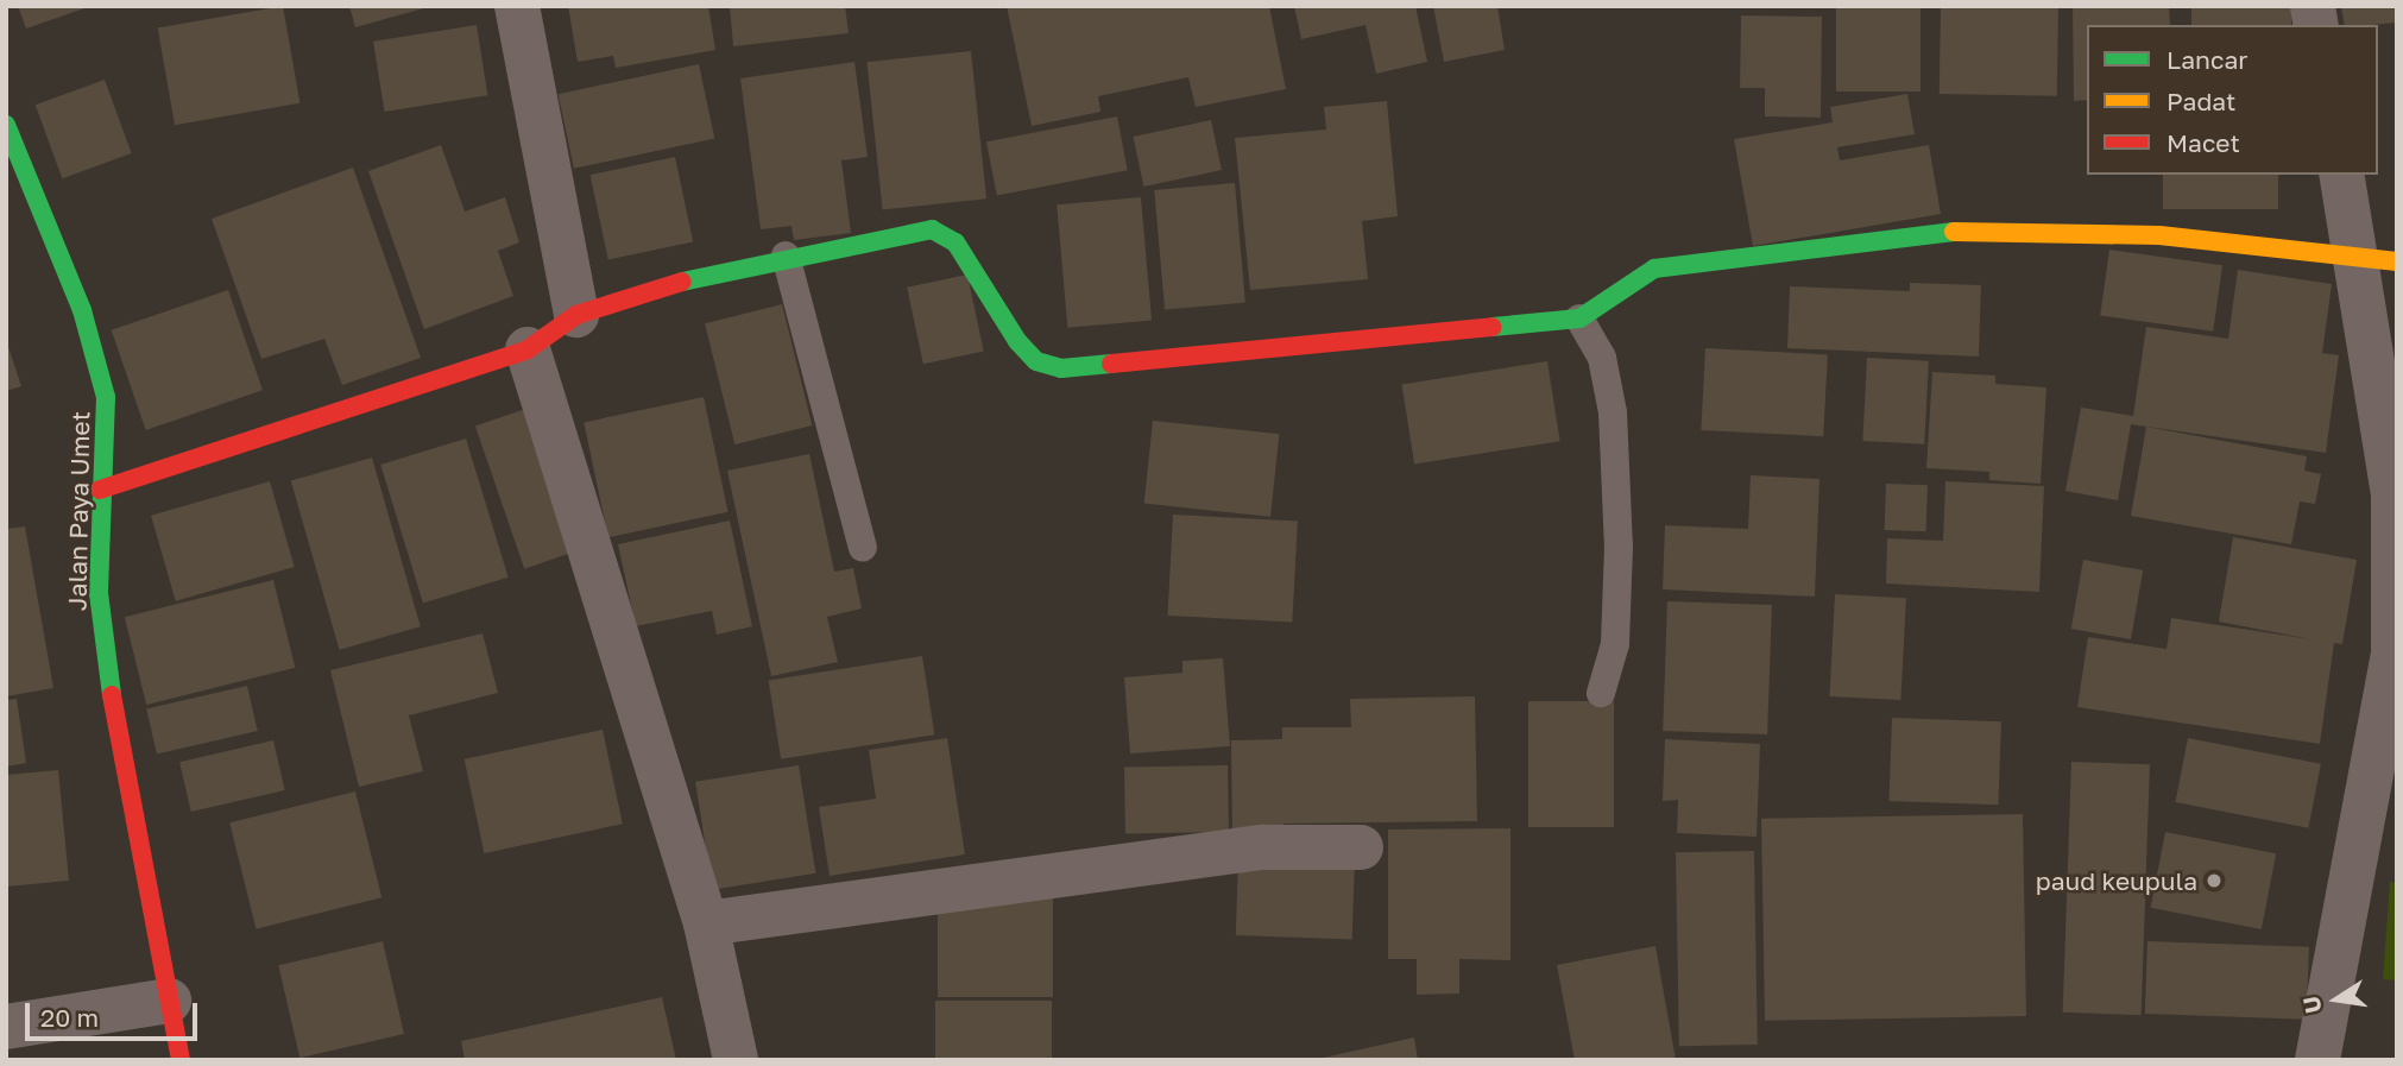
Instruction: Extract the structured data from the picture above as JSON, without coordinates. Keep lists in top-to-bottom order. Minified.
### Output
{"streets":{"street":["Jalan Paya Umet"]},"places":["paud keupula"],"legend":["Lancar","Padat","Macet"],"scale_bar":"20 m","north":"left"}
